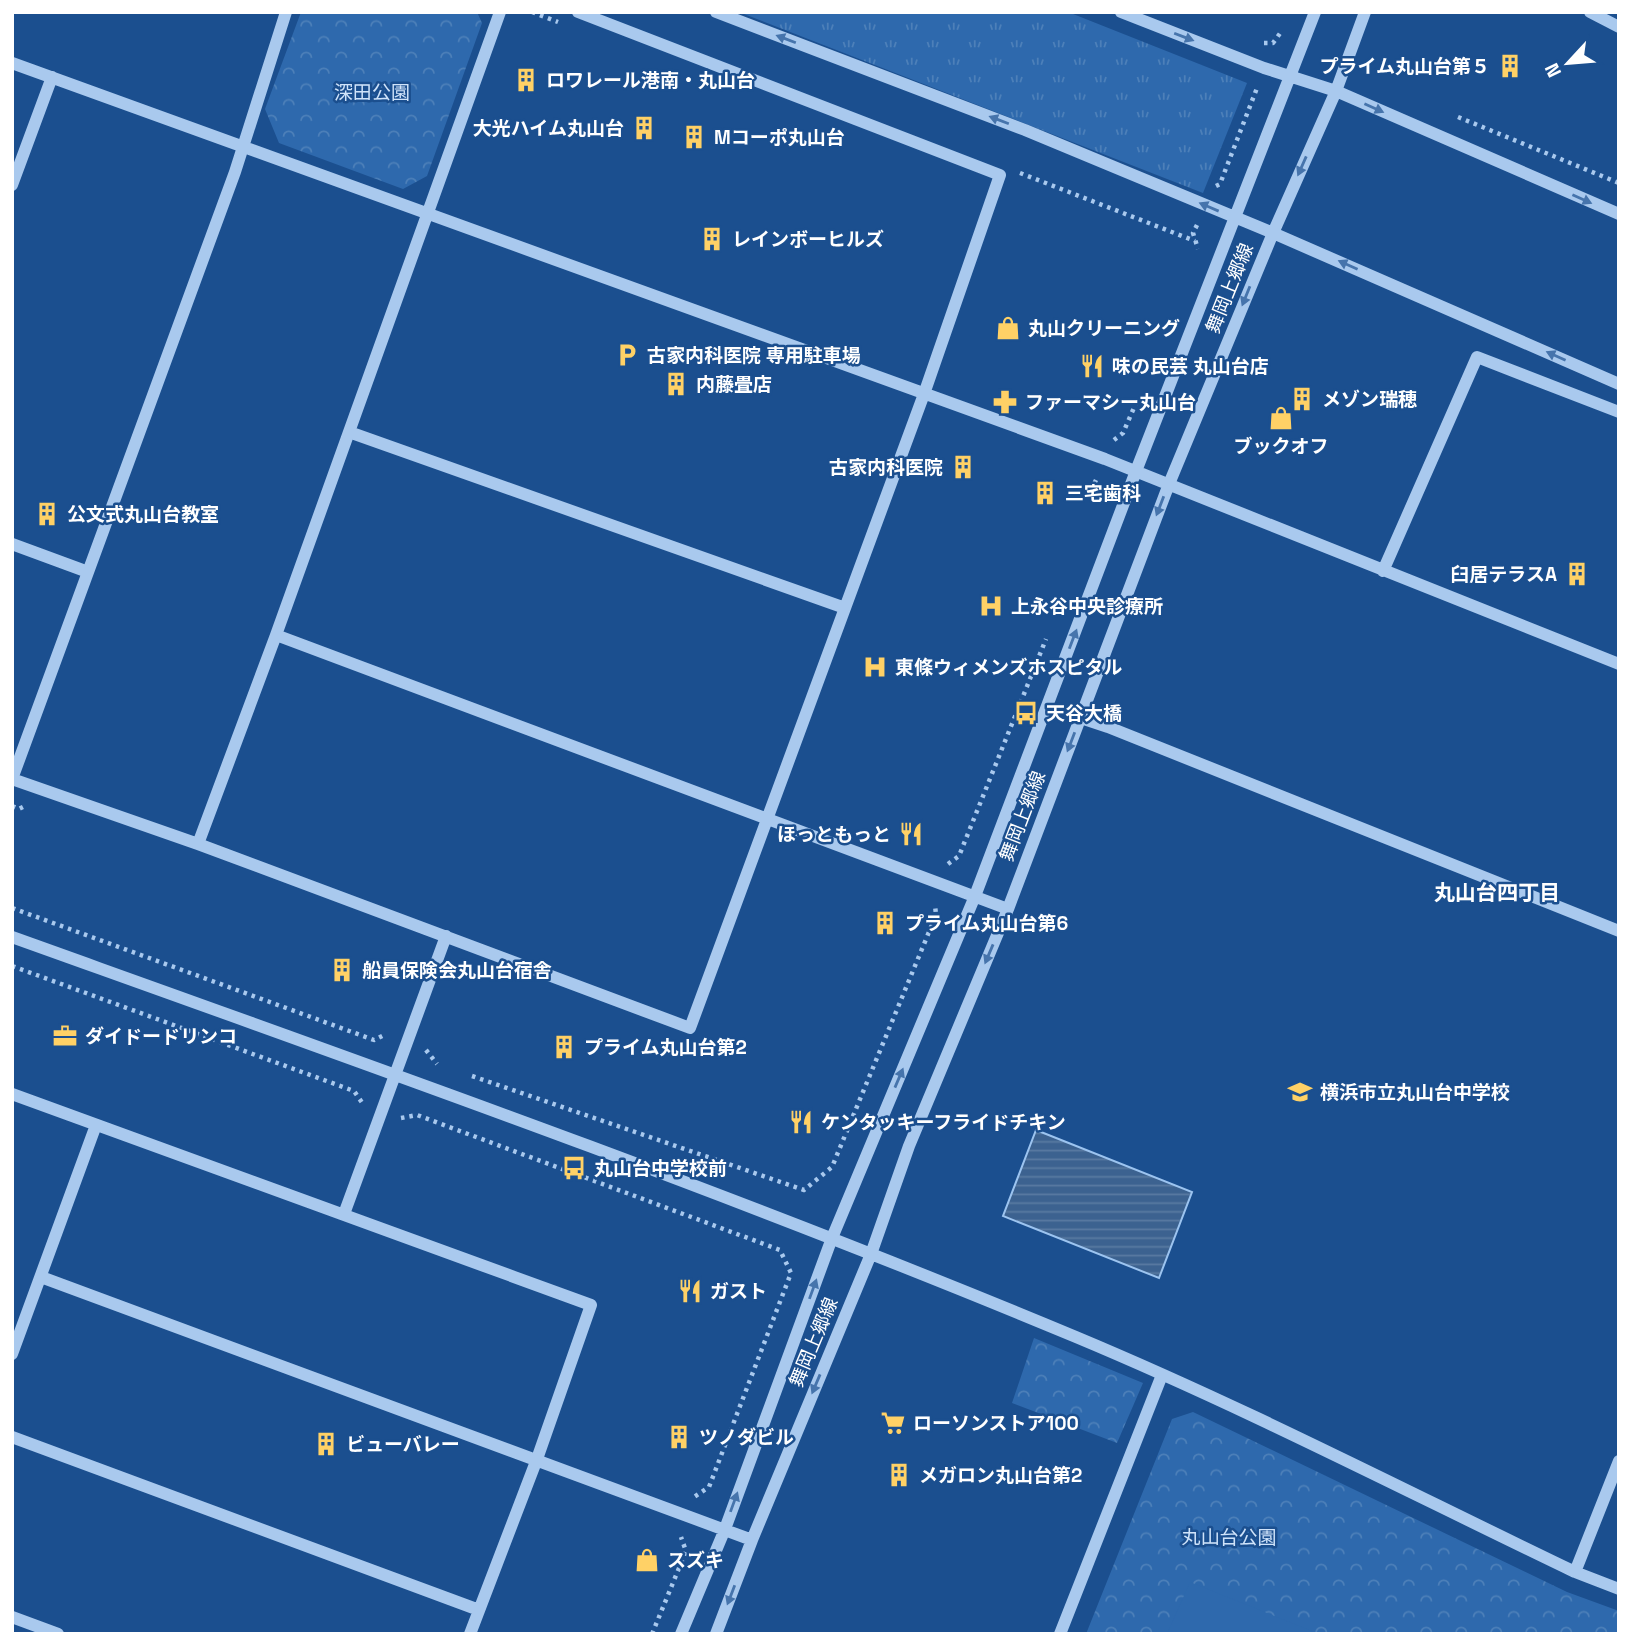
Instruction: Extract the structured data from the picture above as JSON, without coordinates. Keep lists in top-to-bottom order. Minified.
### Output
{"streets":{"street":["舞岡上郷線"]},"districts":["丸山台四丁目"],"parks":["深田公園","丸山台公園"],"places":{"building":["プライム丸山台第５","ロワレール港南・丸山台","大光ハイム丸山台","Mコーポ丸山台","レインボーヒルズ","内藤畳店","メゾン瑞穂","古家内科医院","三宅歯科","公文式丸山台教室","臼居テラスA","プライム丸山台第6","船員保険会丸山台宿舎","プライム丸山台第2","ツノダビル","ビューバレー","メガロン丸山台第2"],"shop":["丸山クリーニング","ブックオフ","スズキ"],"parking":["古家内科医院 専用駐車場"],"restaurant":["味の民芸 丸山台店","ほっともっと","ケンタッキーフライドチキン","ガスト"],"pharmacy":["ファーマシー丸山台"],"hospital":["上永谷中央診療所","東條ウィメンズホスピタル"],"bus stop":["天谷大橋","丸山台中学校前"],"office":["ダイドードリンコ"],"school or university":["横浜市立丸山台中学校"],"supermarket":["ローソンストア100"]},"north":"bottom left"}
